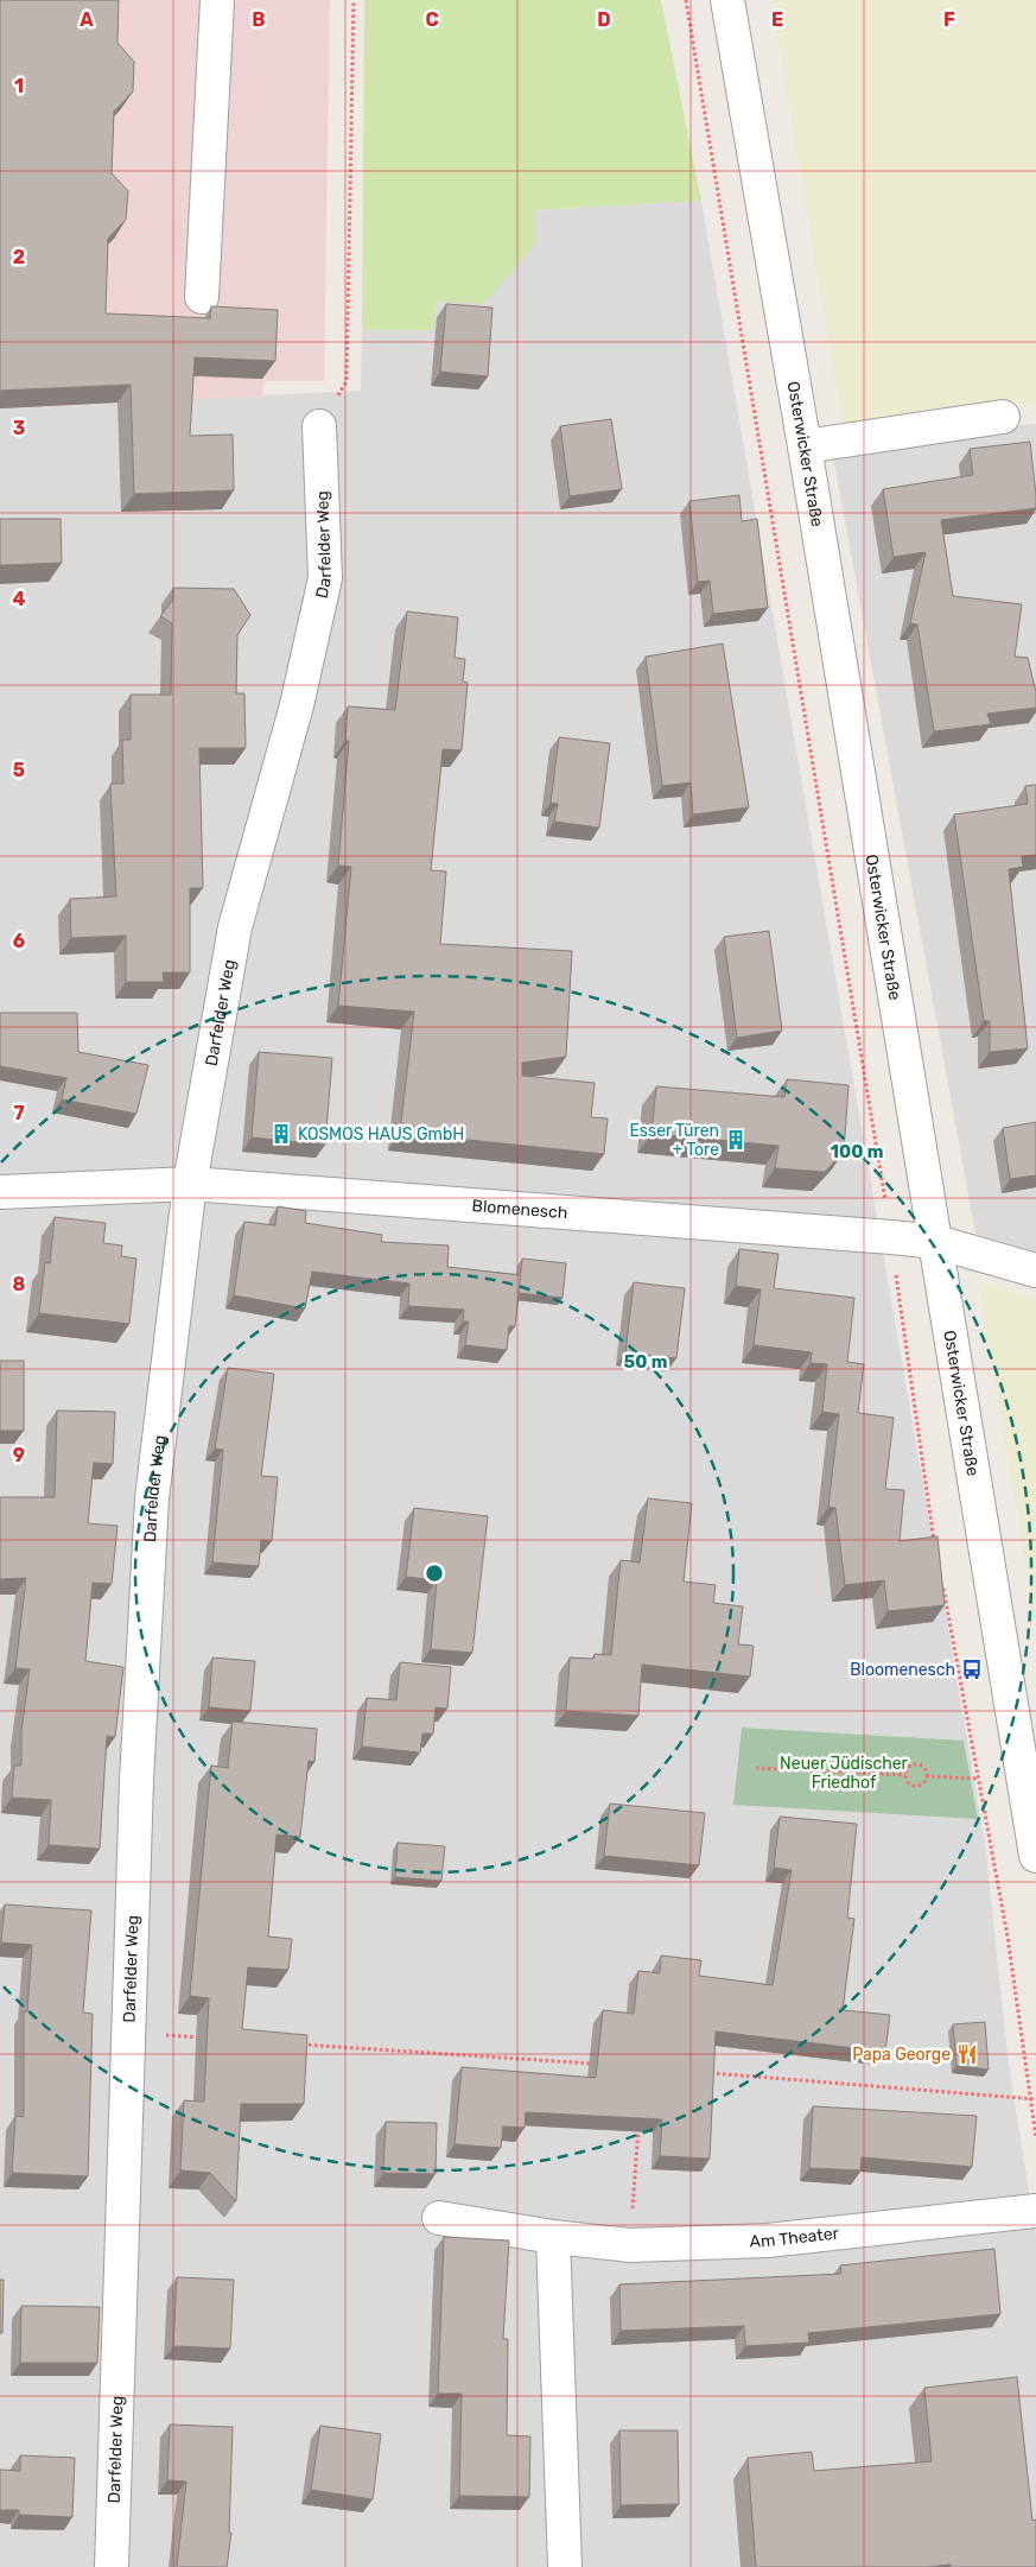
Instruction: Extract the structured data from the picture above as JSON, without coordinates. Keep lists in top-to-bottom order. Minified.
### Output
{"streets":{"street":["Osterwicker Straße","Darfelder Weg","Blomenesch","Am Theater"]},"crossings":[["Osterwicker Straße","Blomenesch"],["Darfelder Weg","Blomenesch"]],"parks":["Neuer Jüdischer Friedhof"],"places":{"building":["KOSMOS HAUS GmbH","Esser Türen + Tore"],"bus stop":["Bloomenesch"],"restaurant":["Papa George"]},"grid":{"columns":["A","B","C","D","E","F"],"rows":["1","2","3","4","5","6","7","8","9"]},"rings":["100 m","50 m"]}
